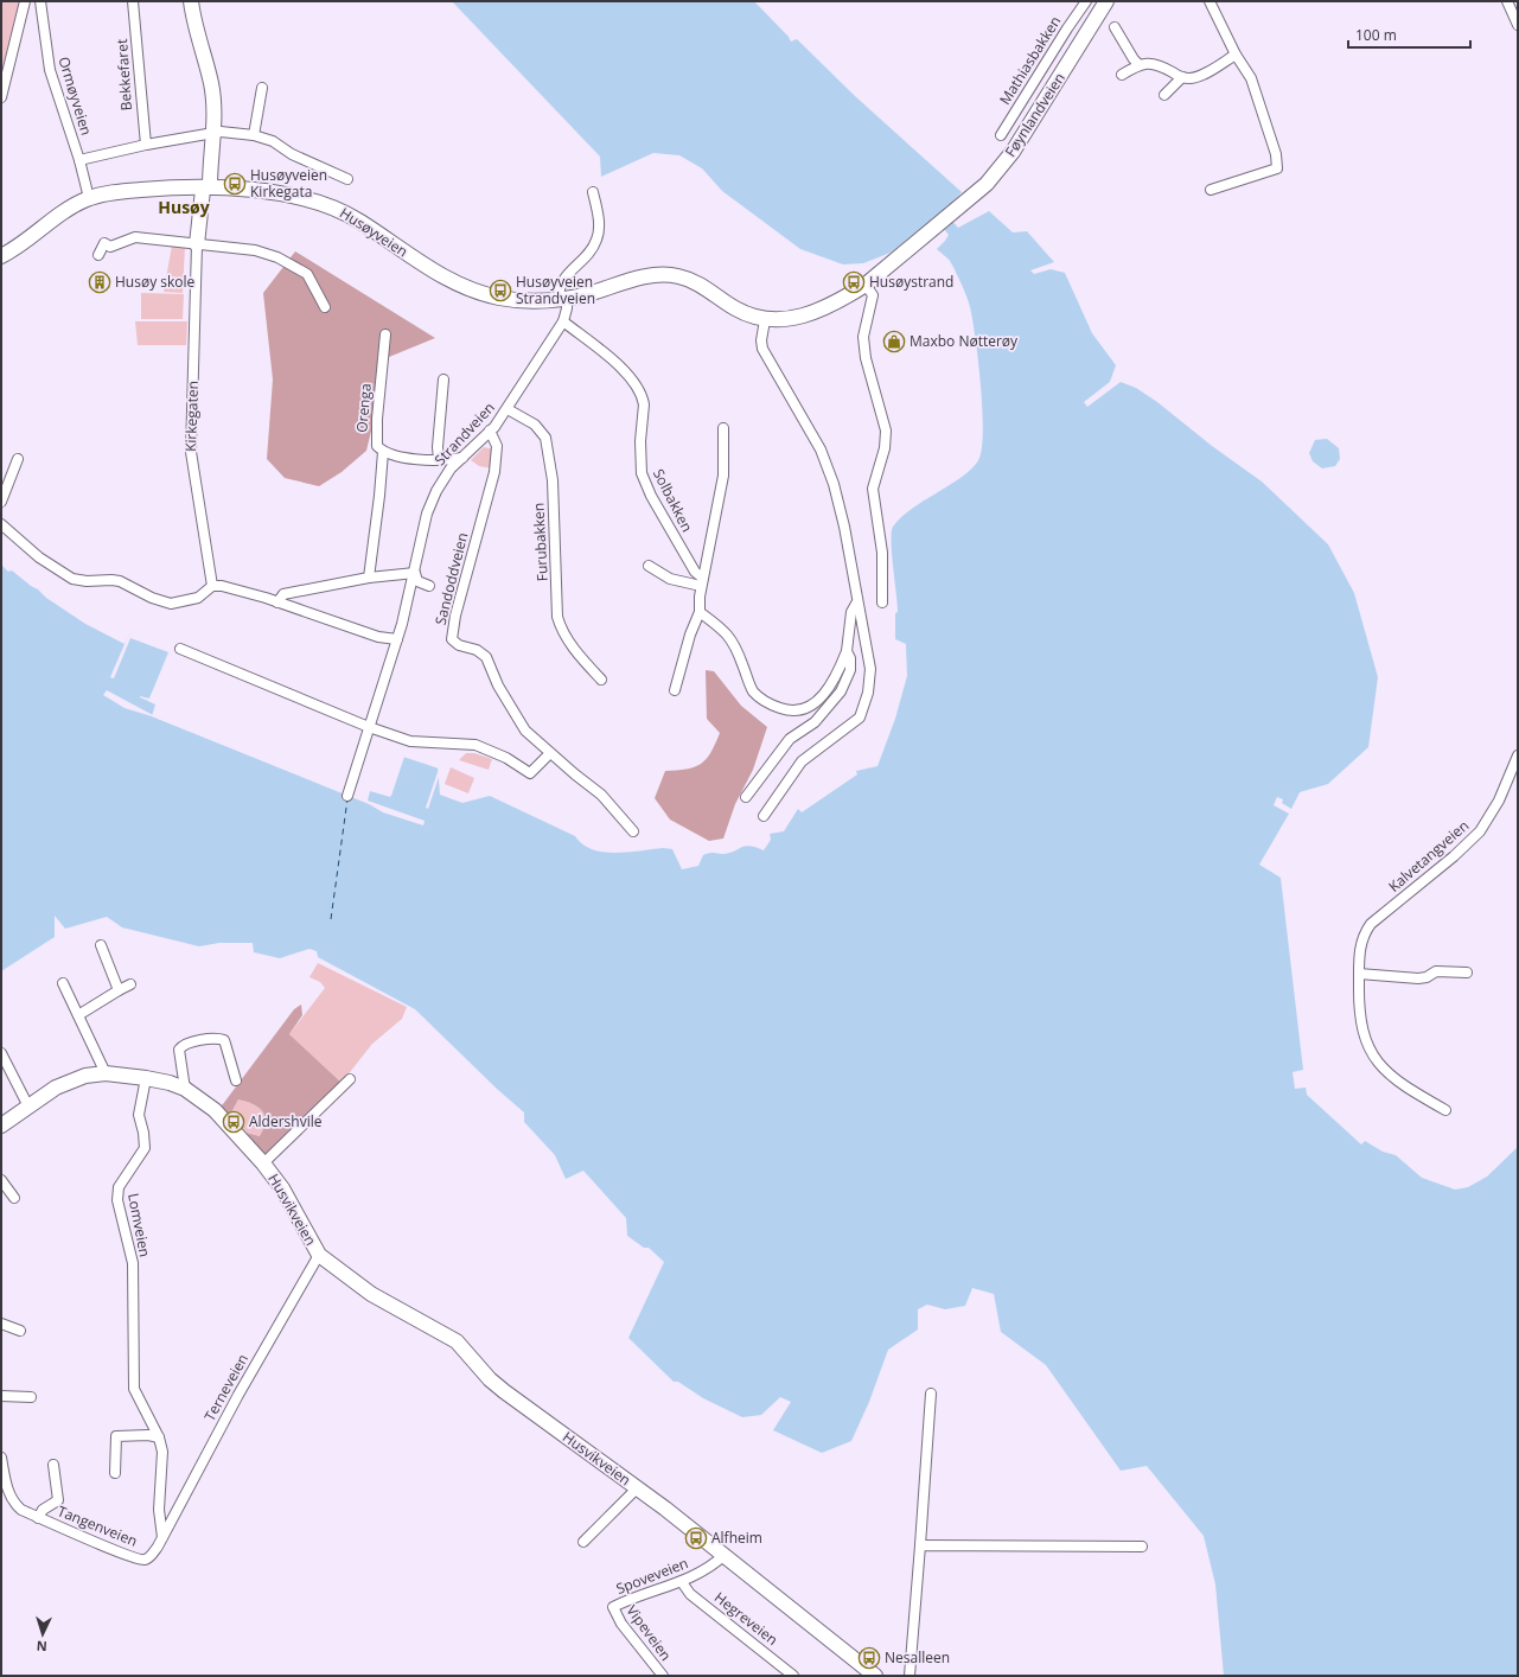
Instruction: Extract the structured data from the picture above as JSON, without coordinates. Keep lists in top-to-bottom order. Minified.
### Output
{"streets":{"main road":["Føynlandveien","Husøyveien","Kirkegaten","Husvikveien"],"street":["Mathiasbakken","Bekkefaret","Ormøyveien","Orenga","Strandveien","Solbakken","Furubakken","Sandoddveien","Kalvetangveien","Lomveien","Terneveien","Tangenveien","Spoveveien","Hegreveien","Vipeveien"]},"crossings":[["Ormøyveien","Husøyveien"],["Føynlandveien","Husøyveien"],["Husøyveien","Kirkegaten"],["Husøyveien","Strandveien"],["Strandveien","Solbakken"],["Strandveien","Furubakken"],["Strandveien","Sandoddveien"],["Husvikveien","Lomveien"],["Husvikveien","Terneveien"],["Husvikveien","Spoveveien"],["Lomveien","Terneveien"],["Lomveien","Tangenveien"],["Terneveien","Tangenveien"],["Spoveveien","Hegreveien"],["Spoveveien","Vipeveien"]],"districts":["Husøy"],"places":{"bus stop":["Husøyveien Kirkegata","Husøystrand","Husøyveien Strandveien","Aldershvile","Alfheim","Nesalleen"],"building":["Husøy skole"],"shop":["Maxbo Nøtterøy"]},"scale_bar":"100 m","north":"bottom"}
